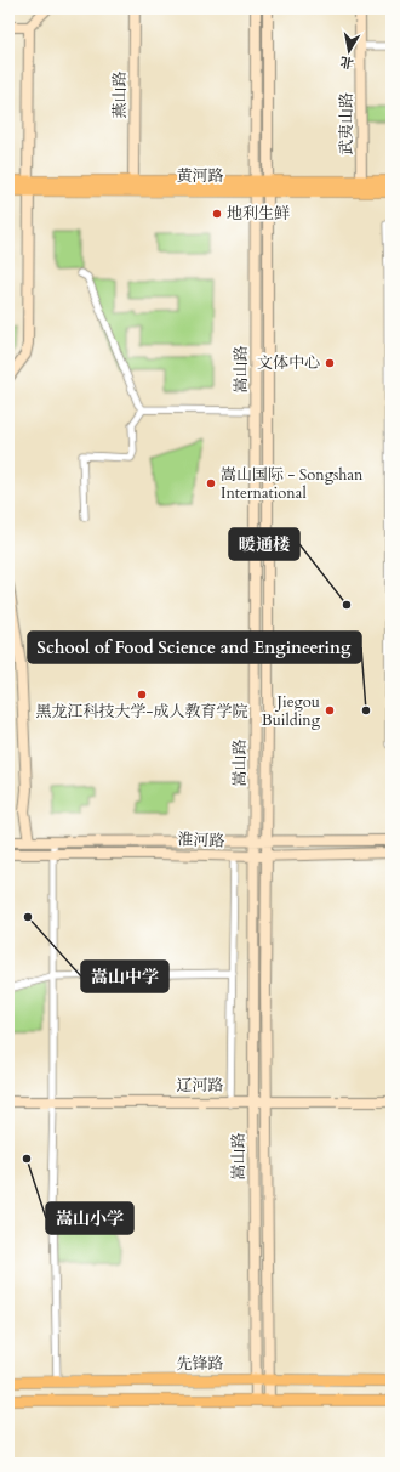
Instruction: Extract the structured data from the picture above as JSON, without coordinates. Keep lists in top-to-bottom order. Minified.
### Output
{"streets":{"main road":["燕山路","武夷山路","黄河路","嵩山路","淮河路","辽河路","先锋路"]},"crossings":[["燕山路","黄河路"],["武夷山路","黄河路"],["黄河路","嵩山路"],["嵩山路","淮河路"],["嵩山路","辽河路"],["嵩山路","先锋路"]],"places":["地利生鲜","文体中心","嵩山国际 - Songshan International","暖通楼","黑龙江科技大学-成人教育学院","Jiegou Building","School of Food Science and Engineering","嵩山中学","嵩山小学"],"north":"bottom"}
